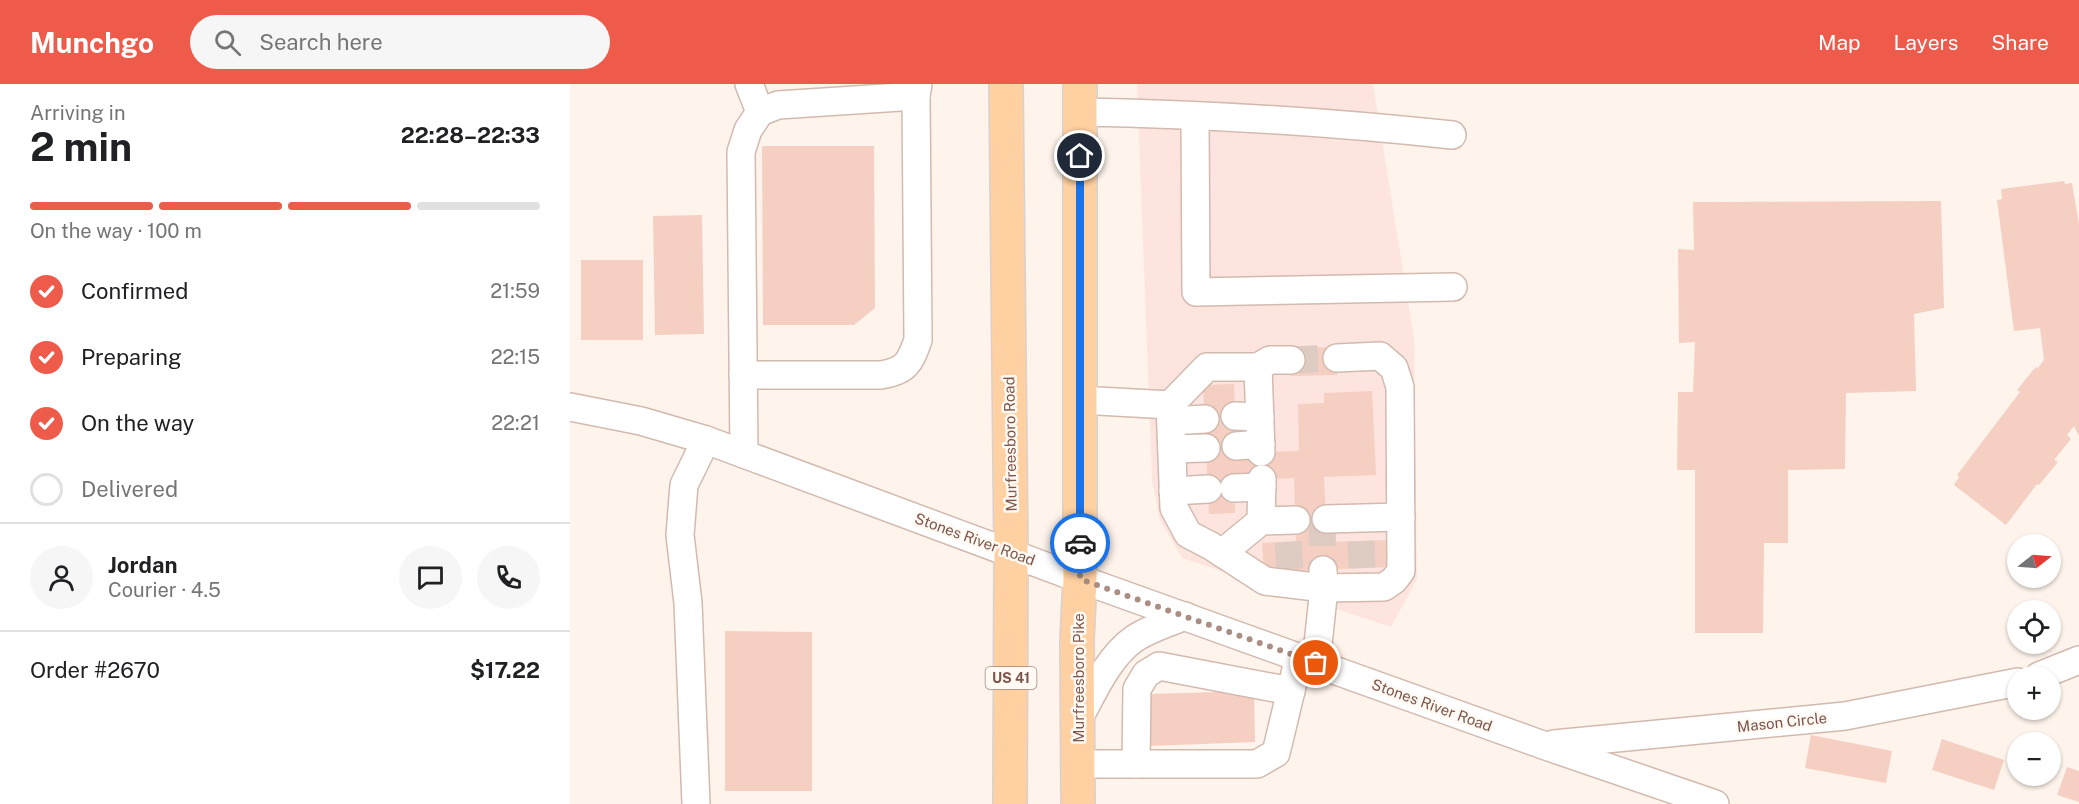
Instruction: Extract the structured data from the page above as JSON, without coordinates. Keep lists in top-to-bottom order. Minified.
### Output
{"streets":{"main road":["Murfreesboro Road","US 41","Murfreesboro Pike"],"street":["Stones River Road","Mason Circle"]},"crossings":[["Murfreesboro Road","Stones River Road"],["Stones River Road","Murfreesboro Pike"],["Stones River Road","Mason Circle"]],"north":"right","page":{"header":"Munchgo","search":"Search here","nav":["Map","Layers","Share"],"heading":["2 min","Arriving in","22:28–22:33"],"panel":["Jordan","Courier · 4.5","Order #2670","$17.22"],"bar":"On the way · 100 m","list":[["Confirmed","21:59"],["Preparing","22:15"],["On the way","22:21"],"Delivered"],"map_buttons":["+","−"]}}
